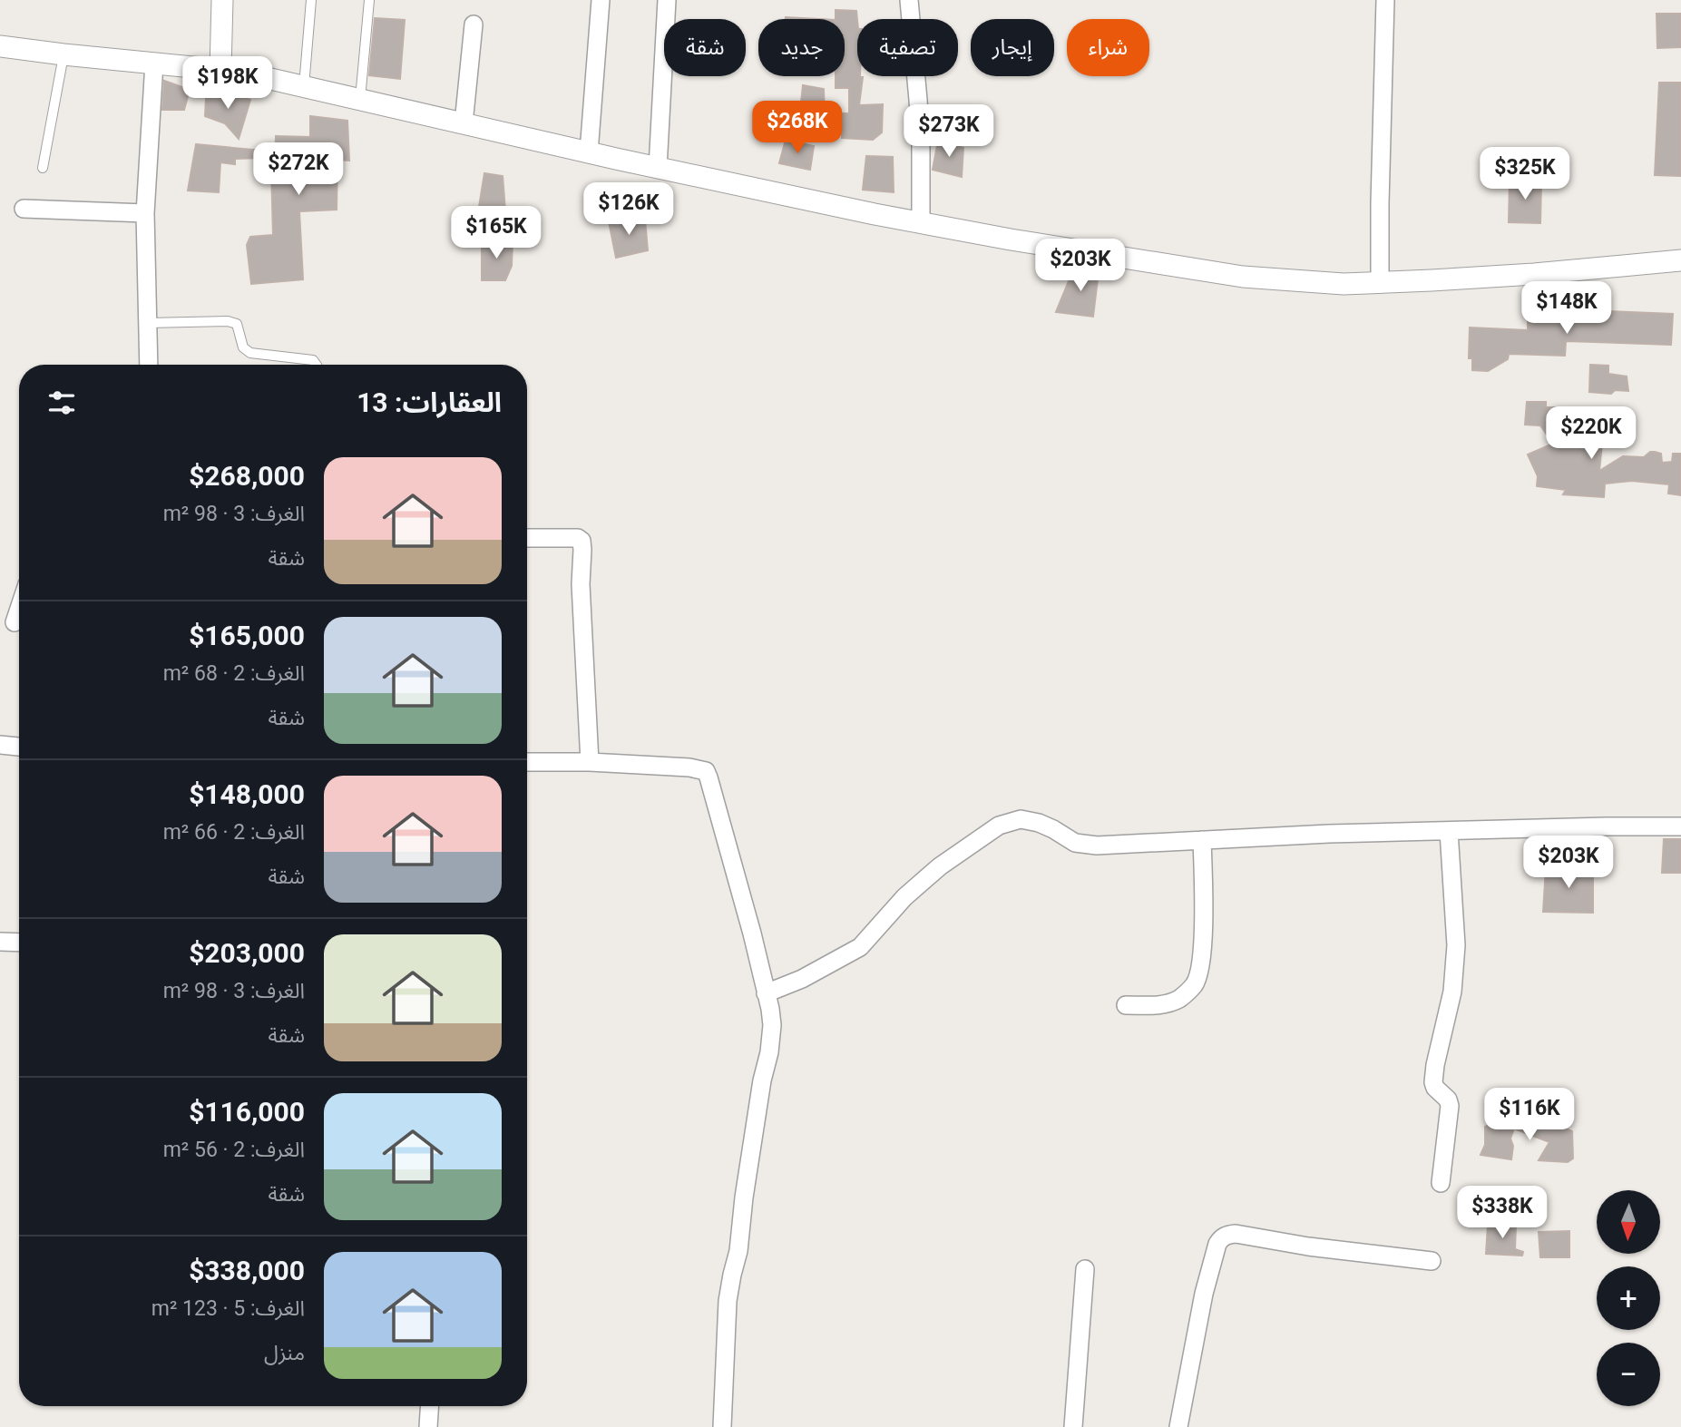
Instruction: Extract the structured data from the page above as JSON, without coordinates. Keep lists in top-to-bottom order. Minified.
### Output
{"north":"bottom","page":{"chip":["شراء","إيجار","تصفية","جديد","شقة"],"price":["$198K","$268K","$273K","$272K","$325K","$126K","$165K","$203K","$148K","$220K","$203K","$116K","$338K"],"heading":"العقارات: 13","list":[{"name":"$268,000","note":"الغرف: 3 · 98 m² · شقة"},{"name":"$165,000","note":"الغرف: 2 · 68 m² · شقة"},{"name":"$148,000","note":"الغرف: 2 · 66 m² · شقة"},{"name":"$203,000","note":"الغرف: 3 · 98 m² · شقة"},{"name":"$116,000","note":"الغرف: 2 · 56 m² · شقة"},{"name":"$338,000","note":"الغرف: 5 · 123 m² · منزل"}],"map_buttons":["+","−"]}}
